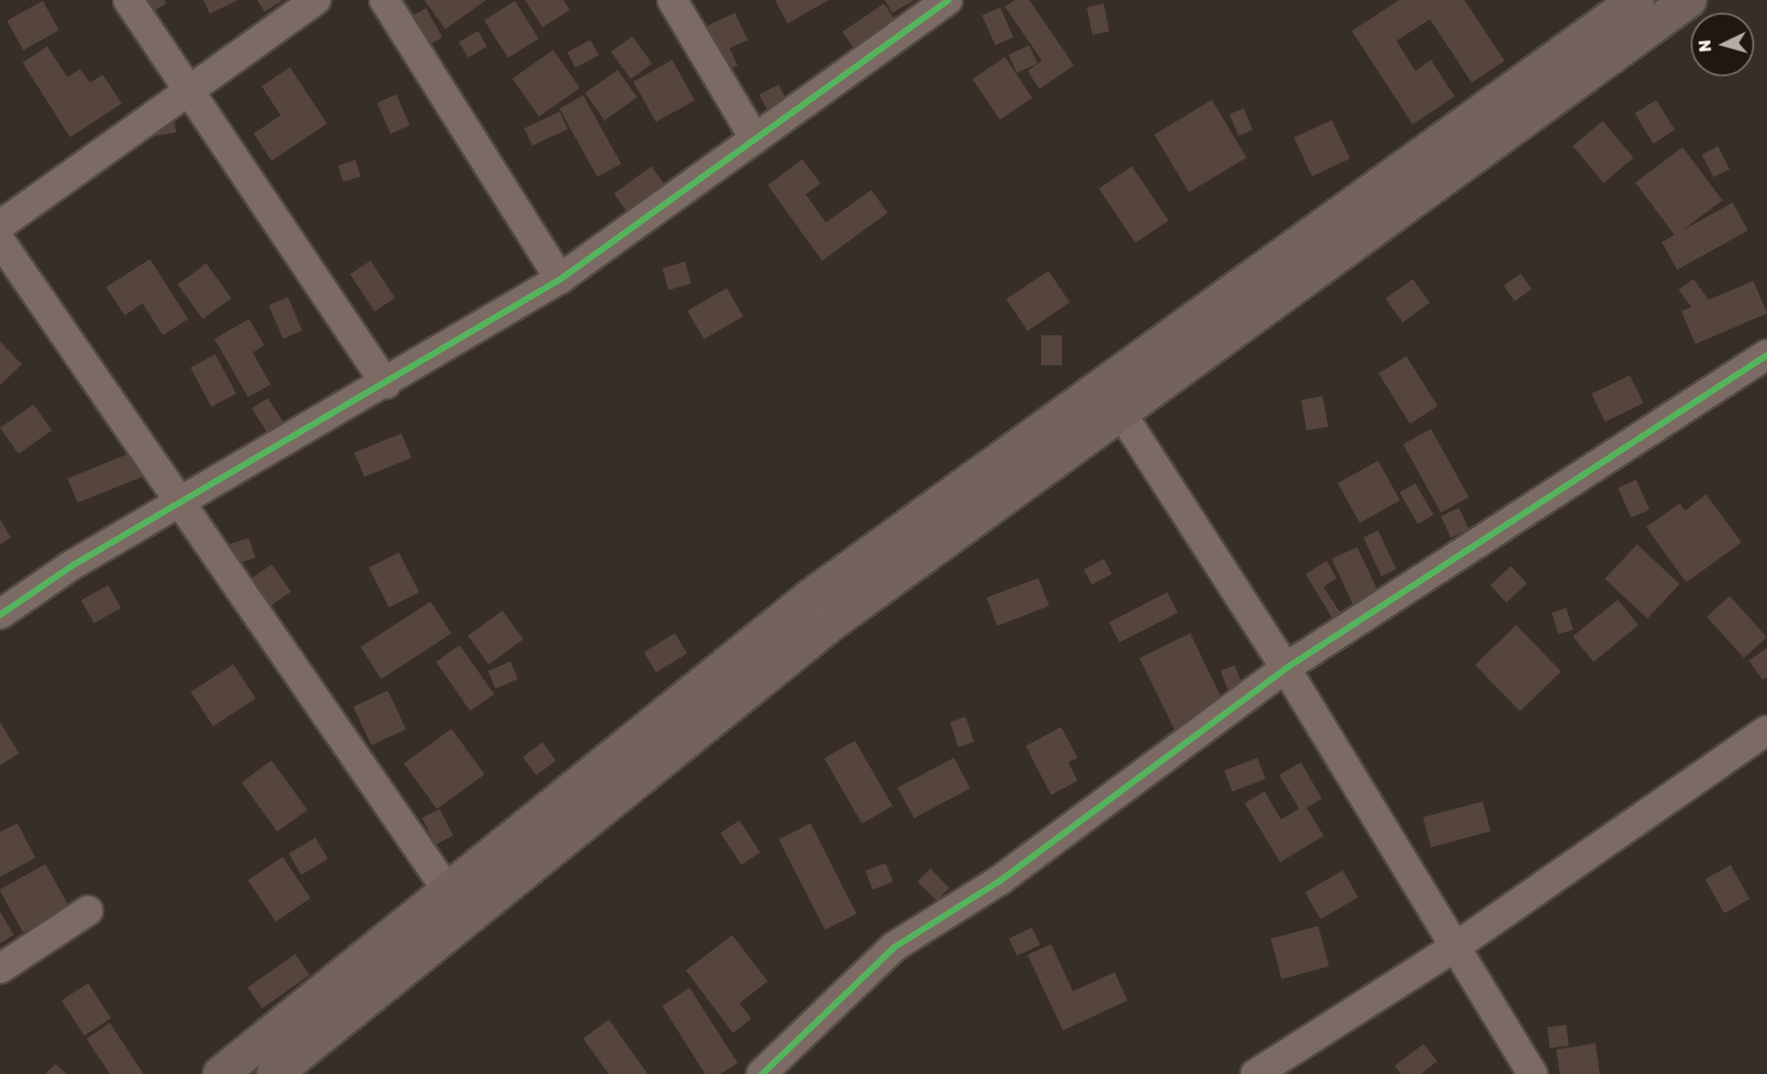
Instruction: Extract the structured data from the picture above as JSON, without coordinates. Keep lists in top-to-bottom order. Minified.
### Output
{"north":"left"}
